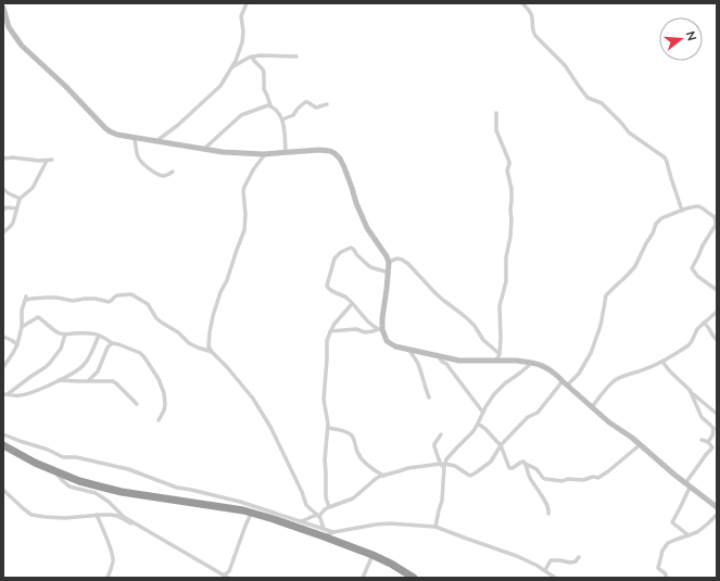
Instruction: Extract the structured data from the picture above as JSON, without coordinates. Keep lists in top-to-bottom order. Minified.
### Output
{"north":"right"}
